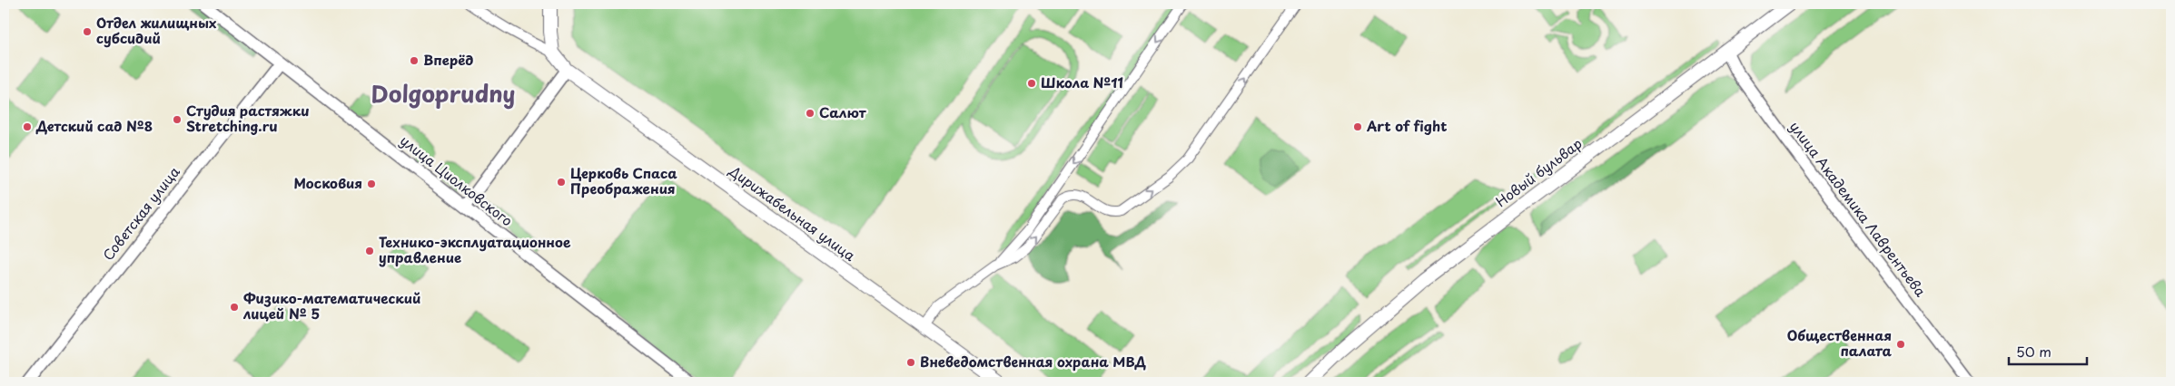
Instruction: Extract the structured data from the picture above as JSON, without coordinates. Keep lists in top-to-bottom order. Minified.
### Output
{"streets":{"main road":["Новый бульвар","Дирижабельная улица"],"street":["улица Циолковского","улица Академика Лаврентьева","Советская улица"]},"crossings":[["Новый бульвар","улица Академика Лаврентьева"],["улица Циолковского","Советская улица"]],"districts":["Dolgoprudny"],"places":["Отдел жилищных субсидий","Вперёд","Школа №11","Салют","Студия растяжки Stretching.ru","Детский сад №8","Art of fight","Церковь Спаса Преображения","Московия","Технико-эксплуатационное управление","Физико-математический лицей № 5","Общественная палата","Вневедомственная охрана МВД"],"scale_bar":"50 m"}
